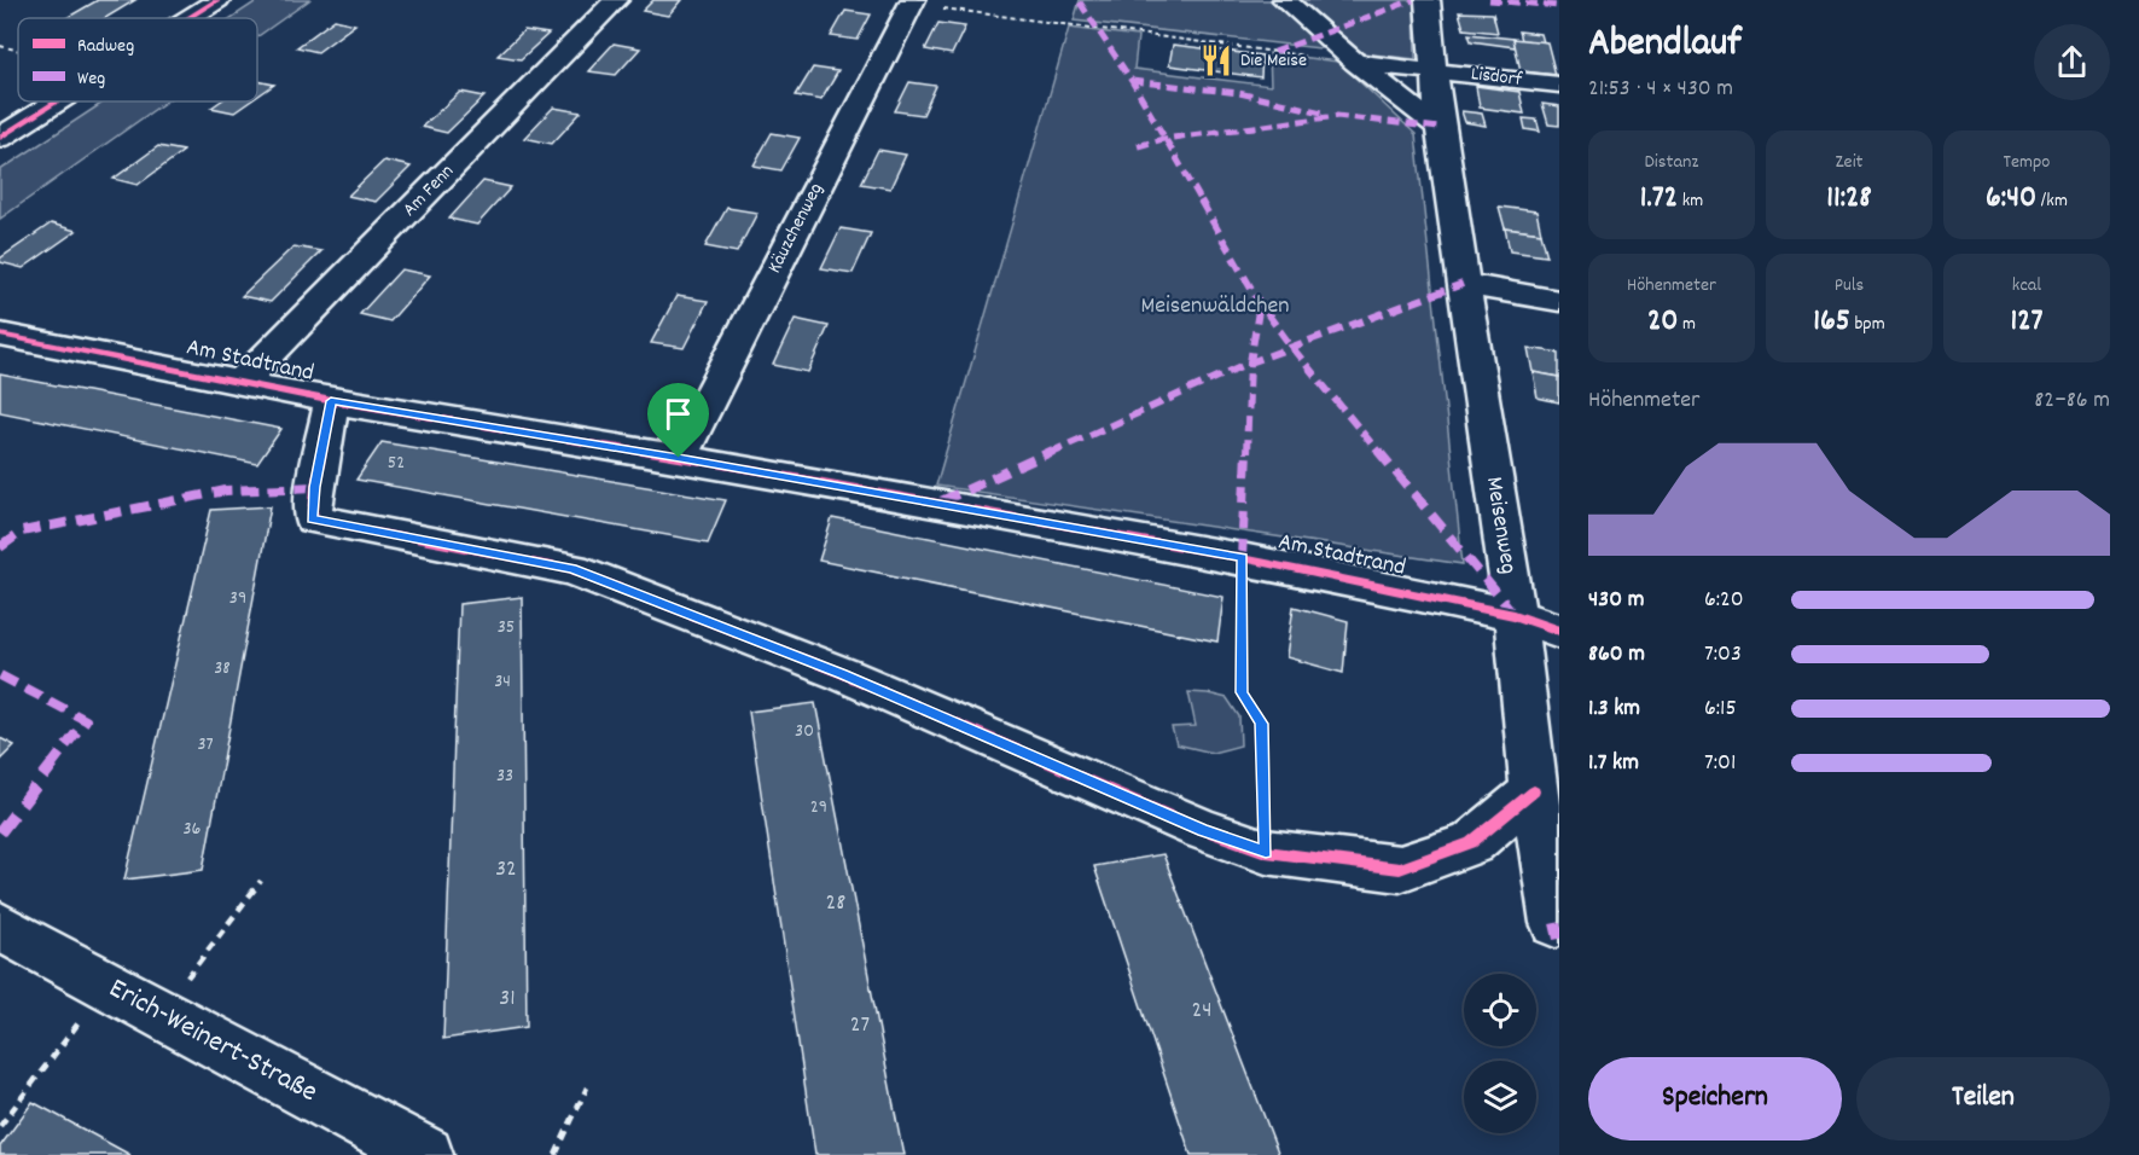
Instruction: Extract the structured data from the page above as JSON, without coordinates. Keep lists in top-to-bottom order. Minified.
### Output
{"streets":{"street":["Lisdorf","Am Fenn","Käuzchenweg","Am Stadtrand","Meisenweg","Erich-Weinert-Straße"]},"crossings":[["Lisdorf","Meisenweg"],["Am Fenn","Am Stadtrand"],["Käuzchenweg","Am Stadtrand"],["Am Stadtrand","Meisenweg"]],"parks":["Meisenwäldchen"],"places":{"restaurant":["Die Meise"]},"house_numbers":["52","39","35","38","34","30","37","33","29","36","32","28","31","24","27"],"legend":["Radweg","Weg"],"page":{"heading":["Abendlauf","21:53 · 4 × 430 m"],"stats":[["Distanz","1.72 km"],["Zeit","11:28"],["Tempo","6:40 /km"],["Höhenmeter","20 m"],["Puls","165 bpm"],["kcal","127"]],"chart":["Höhenmeter","82–86 m"],"list":[{"name":"430 m","note":"6:20"},{"name":"860 m","note":"7:03"},{"name":"1.3 km","note":"6:15"},{"name":"1.7 km","note":"7:01"}],"buttons":["Speichern","Teilen"]}}
